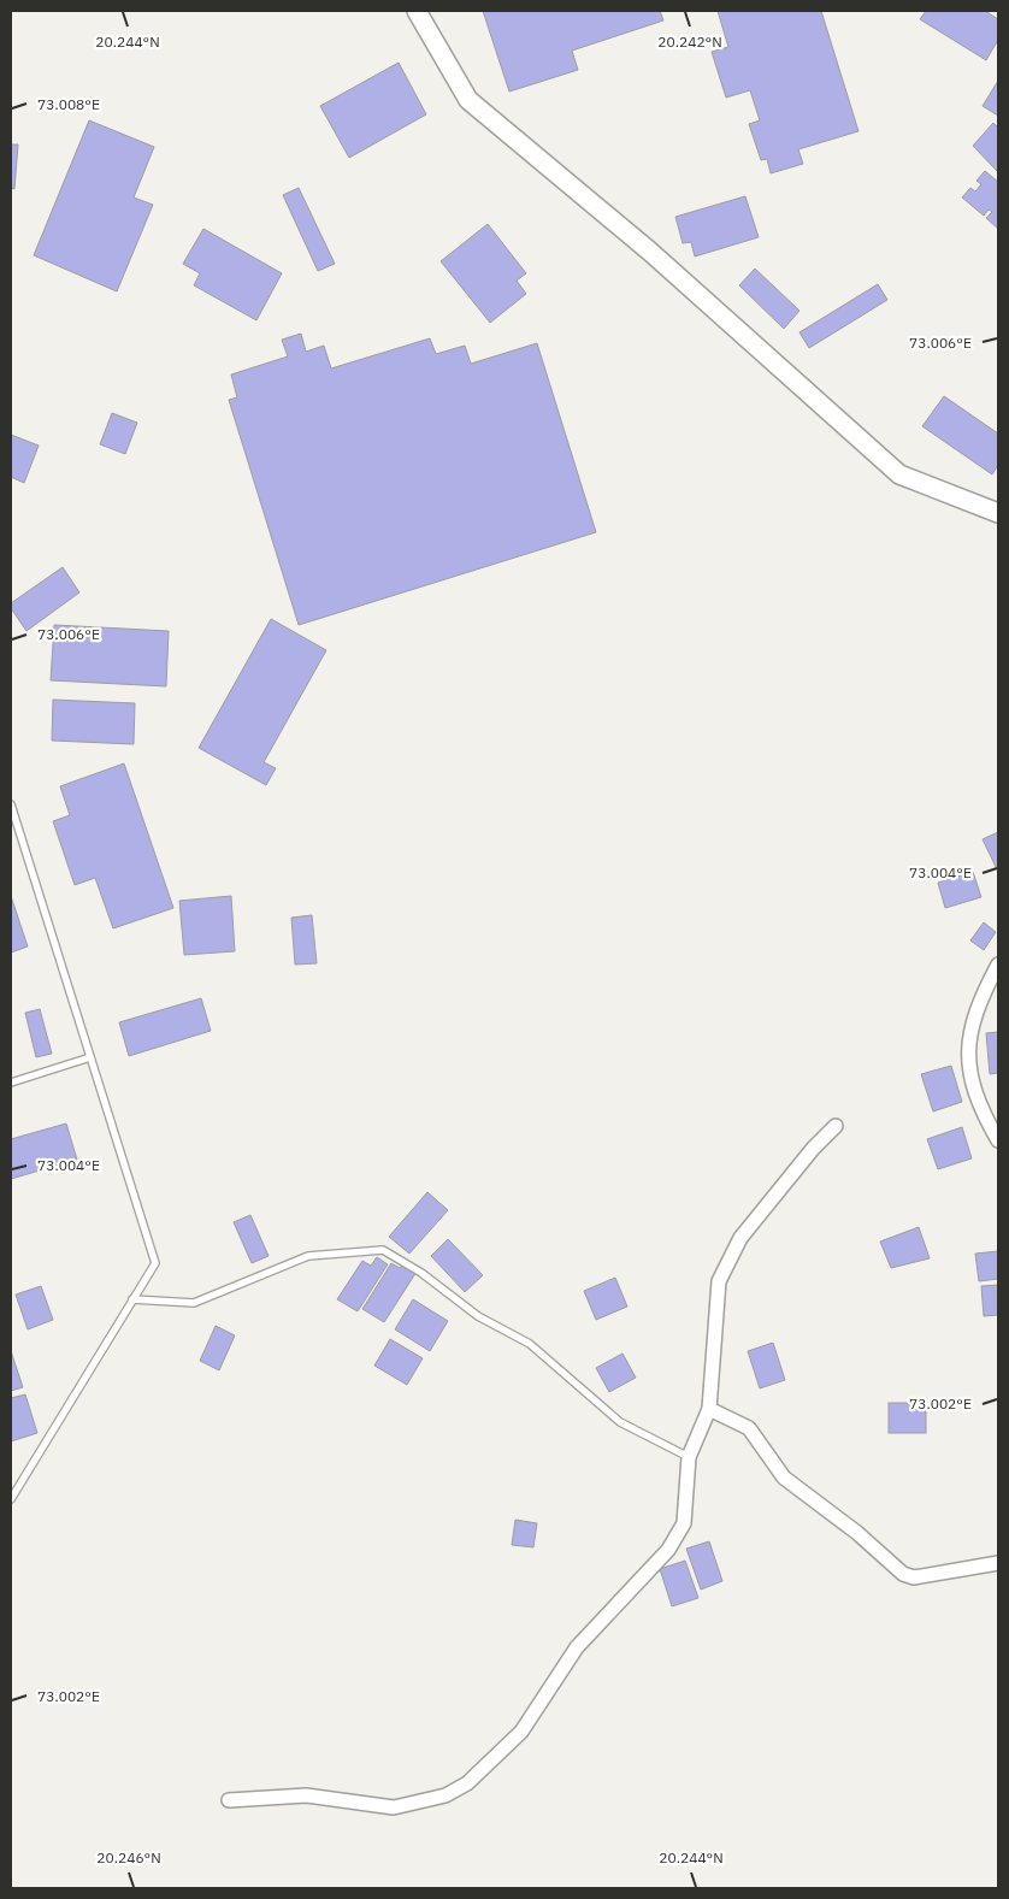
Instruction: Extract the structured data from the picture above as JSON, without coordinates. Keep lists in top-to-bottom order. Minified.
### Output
{"coordinates":["20.244°N","20.242°N","73.008°E","73.006°E","73.004°E","73.002°E","20.246°N"]}
